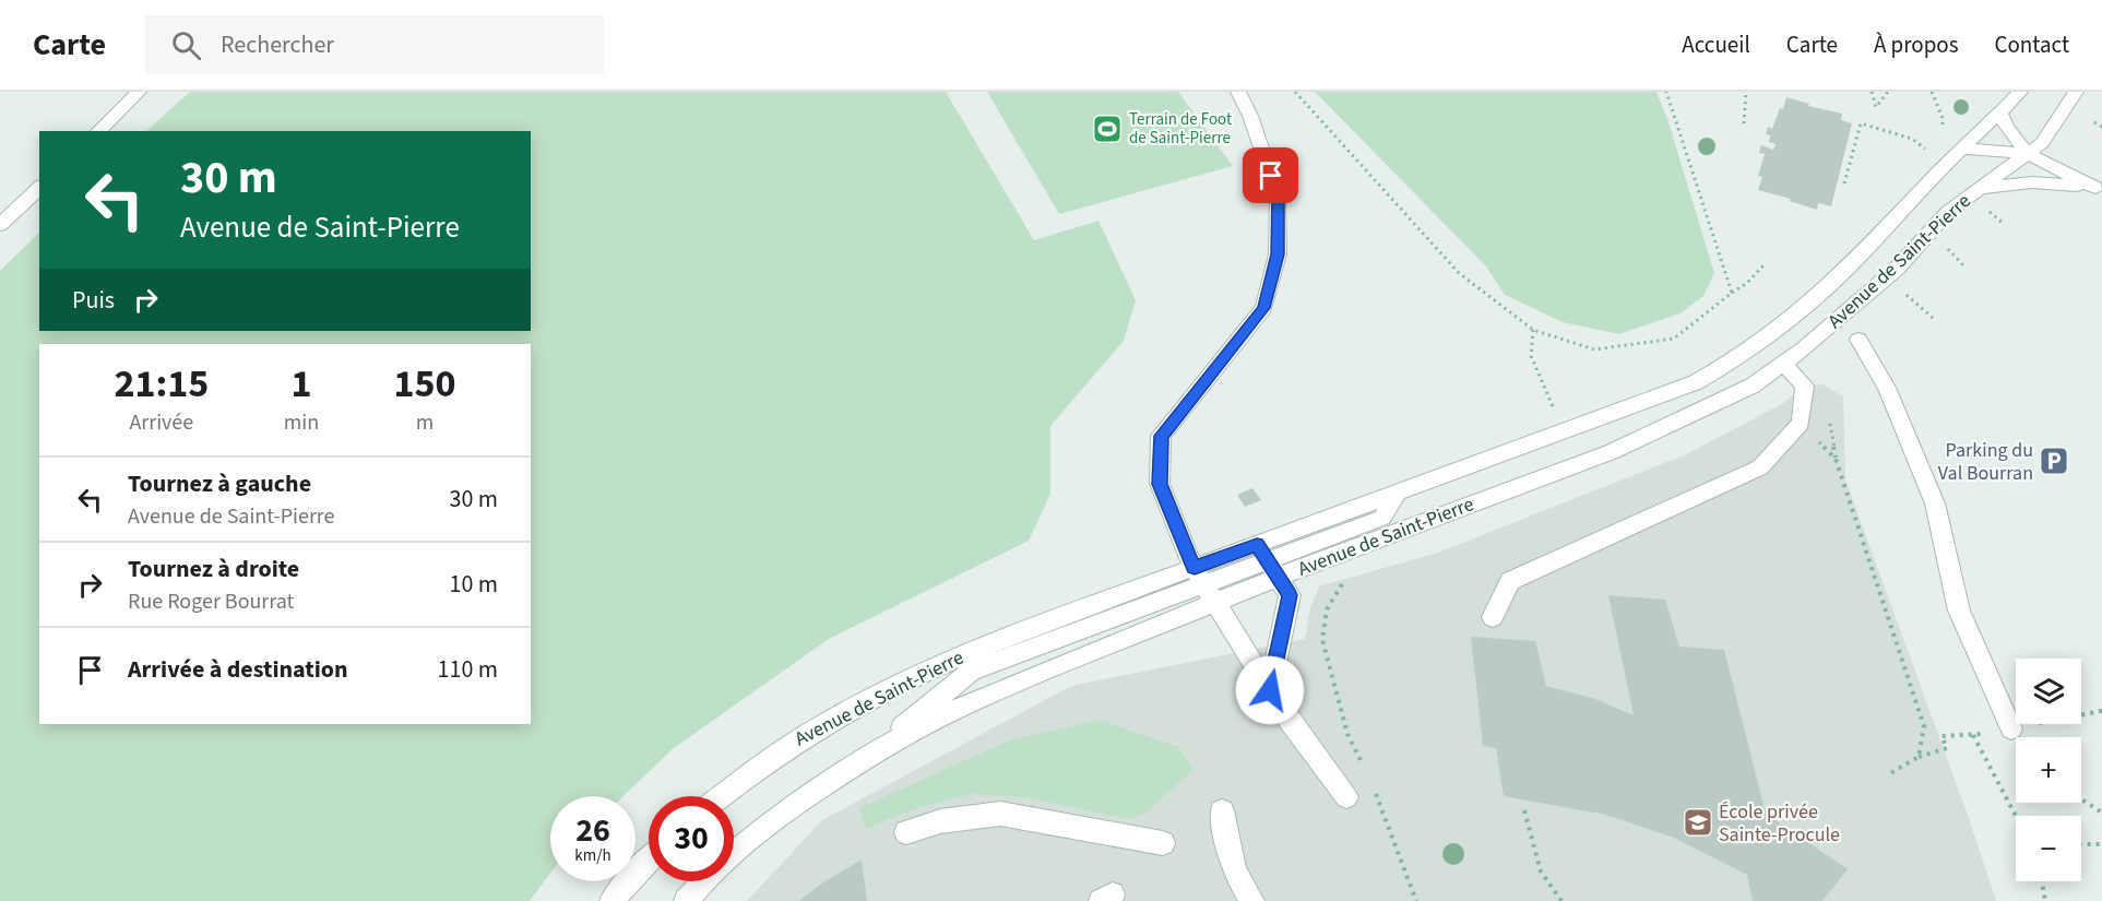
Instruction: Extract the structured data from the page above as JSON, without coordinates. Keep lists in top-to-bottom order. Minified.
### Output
{"streets":{"street":["Avenue de Saint-Pierre"]},"places":{"sports":["Terrain de Foot de Saint-Pierre"],"parking":["Parking du Val Bourran"],"school or university":["École privée Sainte-Procule"]},"page":{"header":"Carte","search":"Rechercher","nav":["Accueil","Carte","À propos","Contact"],"turn":["30 m","Avenue de Saint-Pierre"],"then":"Puis","eta":["21:15","Arrivée","1","min","150","m"],"list":[{"name":"Tournez à gauche","note":"Avenue de Saint-Pierre","value":"30 m"},{"name":"Tournez à droite","note":"Rue Roger Bourrat","value":"10 m"},{"name":"Arrivée à destination","value":"110 m"}],"map_buttons":["+","−"],"speed":"26 km/h","limit":"30"}}
